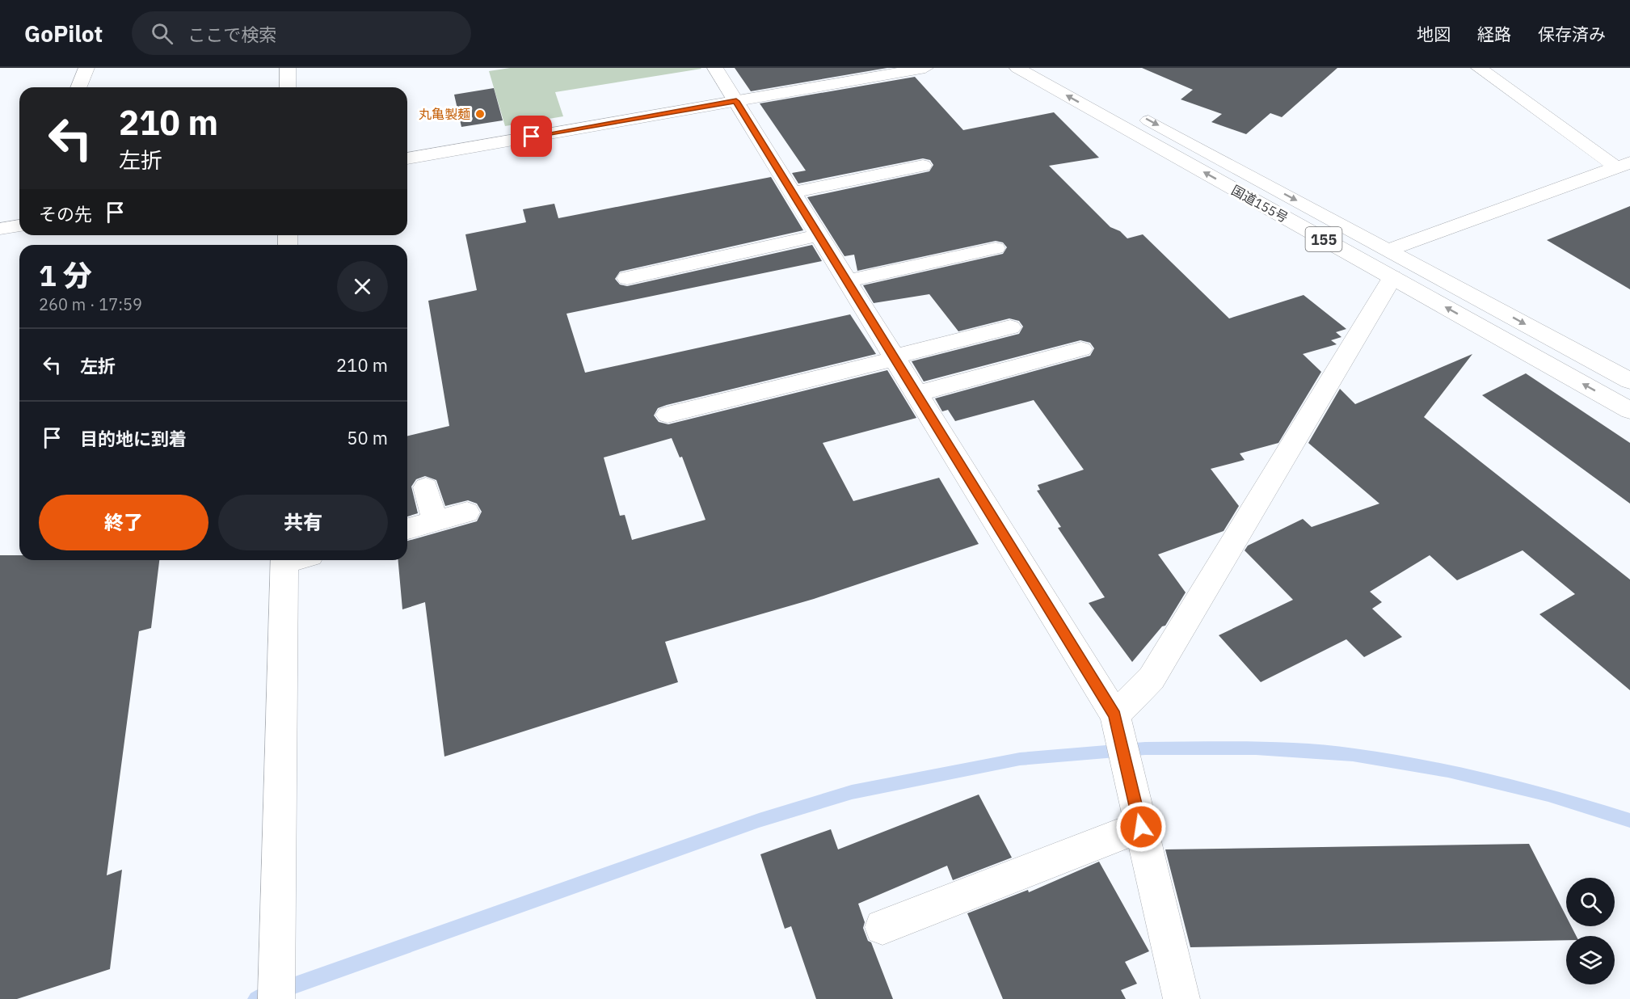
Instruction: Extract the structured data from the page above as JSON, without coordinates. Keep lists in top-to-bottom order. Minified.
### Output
{"streets":{"main road":["国道155号","155"]},"places":["丸亀製麺"],"page":{"header":"GoPilot","search":"ここで検索","nav":["地図","経路","保存済み"],"turn":["210 m","左折"],"then":"その先","heading":["1 分","260 m · 17:59"],"list":[{"name":"左折","value":"210 m"},{"name":"目的地に到着","value":"50 m"}],"buttons":["終了","共有"]}}
